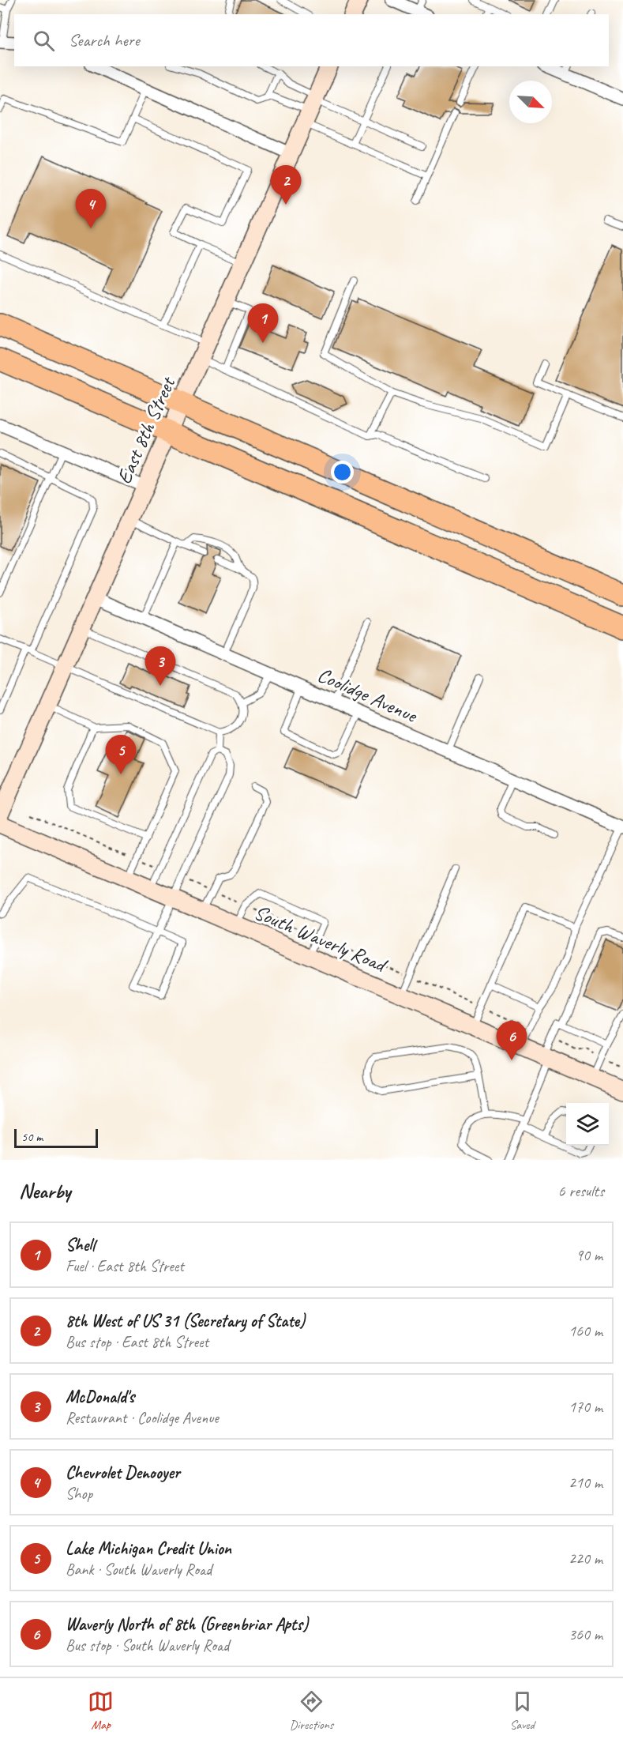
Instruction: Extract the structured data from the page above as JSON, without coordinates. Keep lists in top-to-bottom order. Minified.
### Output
{"streets":{"main road":["East 8th Street","South Waverly Road"],"street":["Coolidge Avenue"]},"crossings":[["East 8th Street","Coolidge Avenue"]],"scale_bar":"50 m","north":"bottom right","page":{"search":"Search here","pins":["2","4","1","3","5","6"],"scale":"50 m","heading":["Nearby","6 results"],"list":[{"mark":"1","name":"Shell","note":"Fuel · East 8th Street","value":"90 m"},{"mark":"2","name":"8th West of US 31 (Secretary of State)","note":"Bus stop · East 8th Street","value":"160 m"},{"mark":"3","name":"McDonald's","note":"Restaurant · Coolidge Avenue","value":"170 m"},{"mark":"4","name":"Chevrolet Denooyer","note":"Shop","value":"210 m"},{"mark":"5","name":"Lake Michigan Credit Union","note":"Bank · South Waverly Road","value":"220 m"},{"mark":"6","name":"Waverly North of 8th (Greenbriar Apts)","note":"Bus stop · South Waverly Road","value":"360 m"}],"nav":["Map","Directions","Saved"]}}
